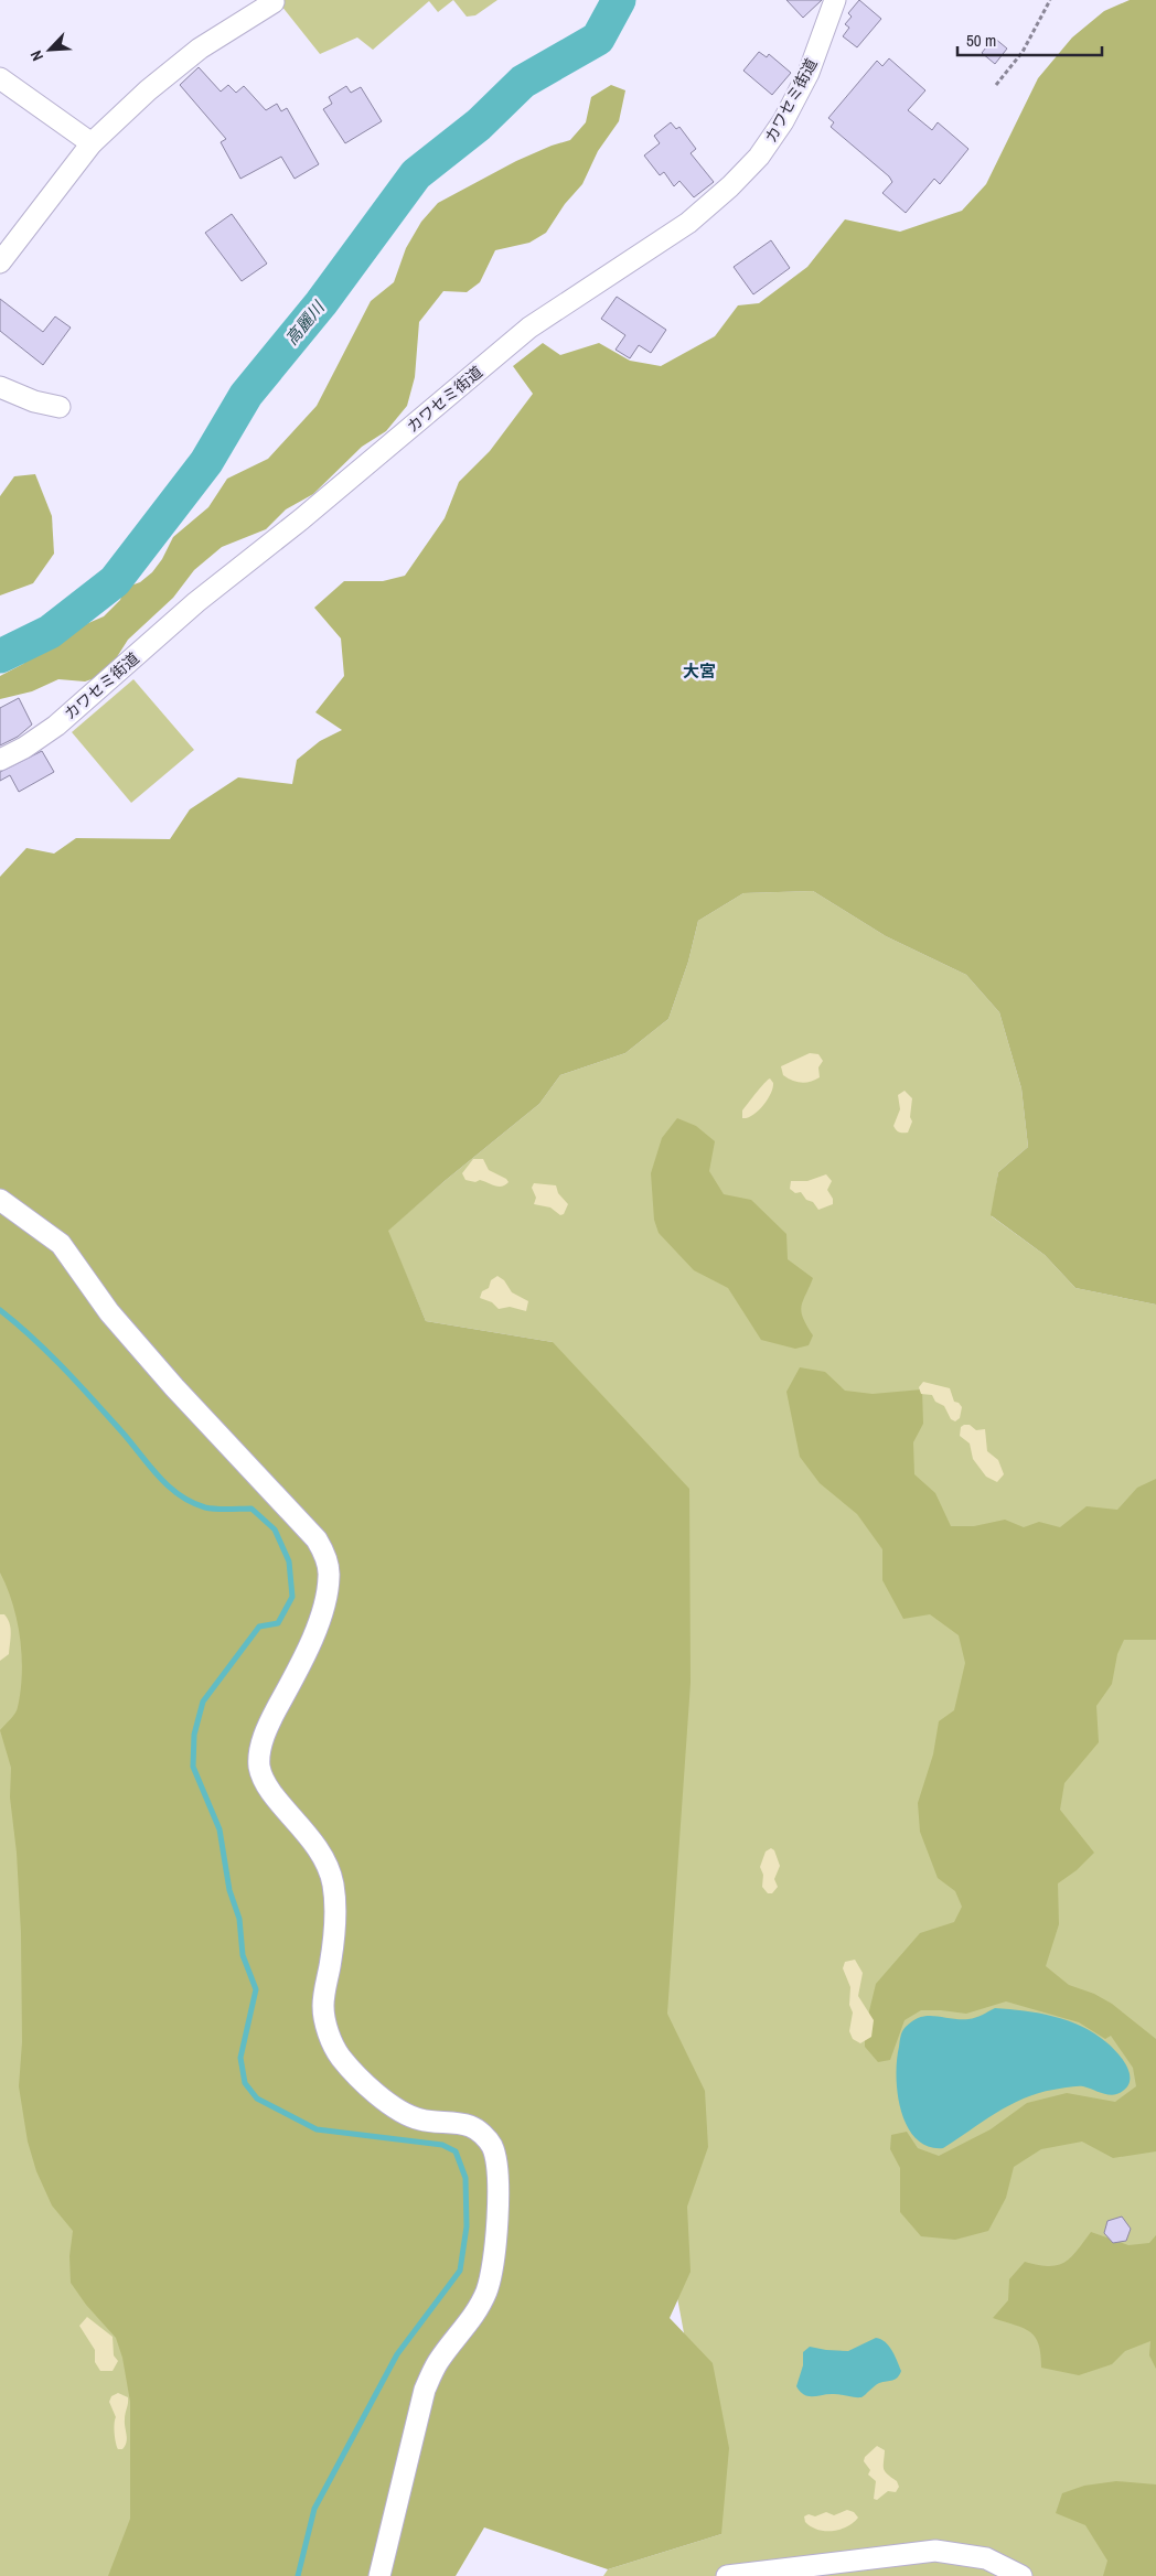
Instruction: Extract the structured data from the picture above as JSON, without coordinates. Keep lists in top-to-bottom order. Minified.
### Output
{"streets":{"street":["カワセミ街道"]},"districts":["大宮"],"water":["高麗川"],"scale_bar":"50 m","north":"bottom left"}
